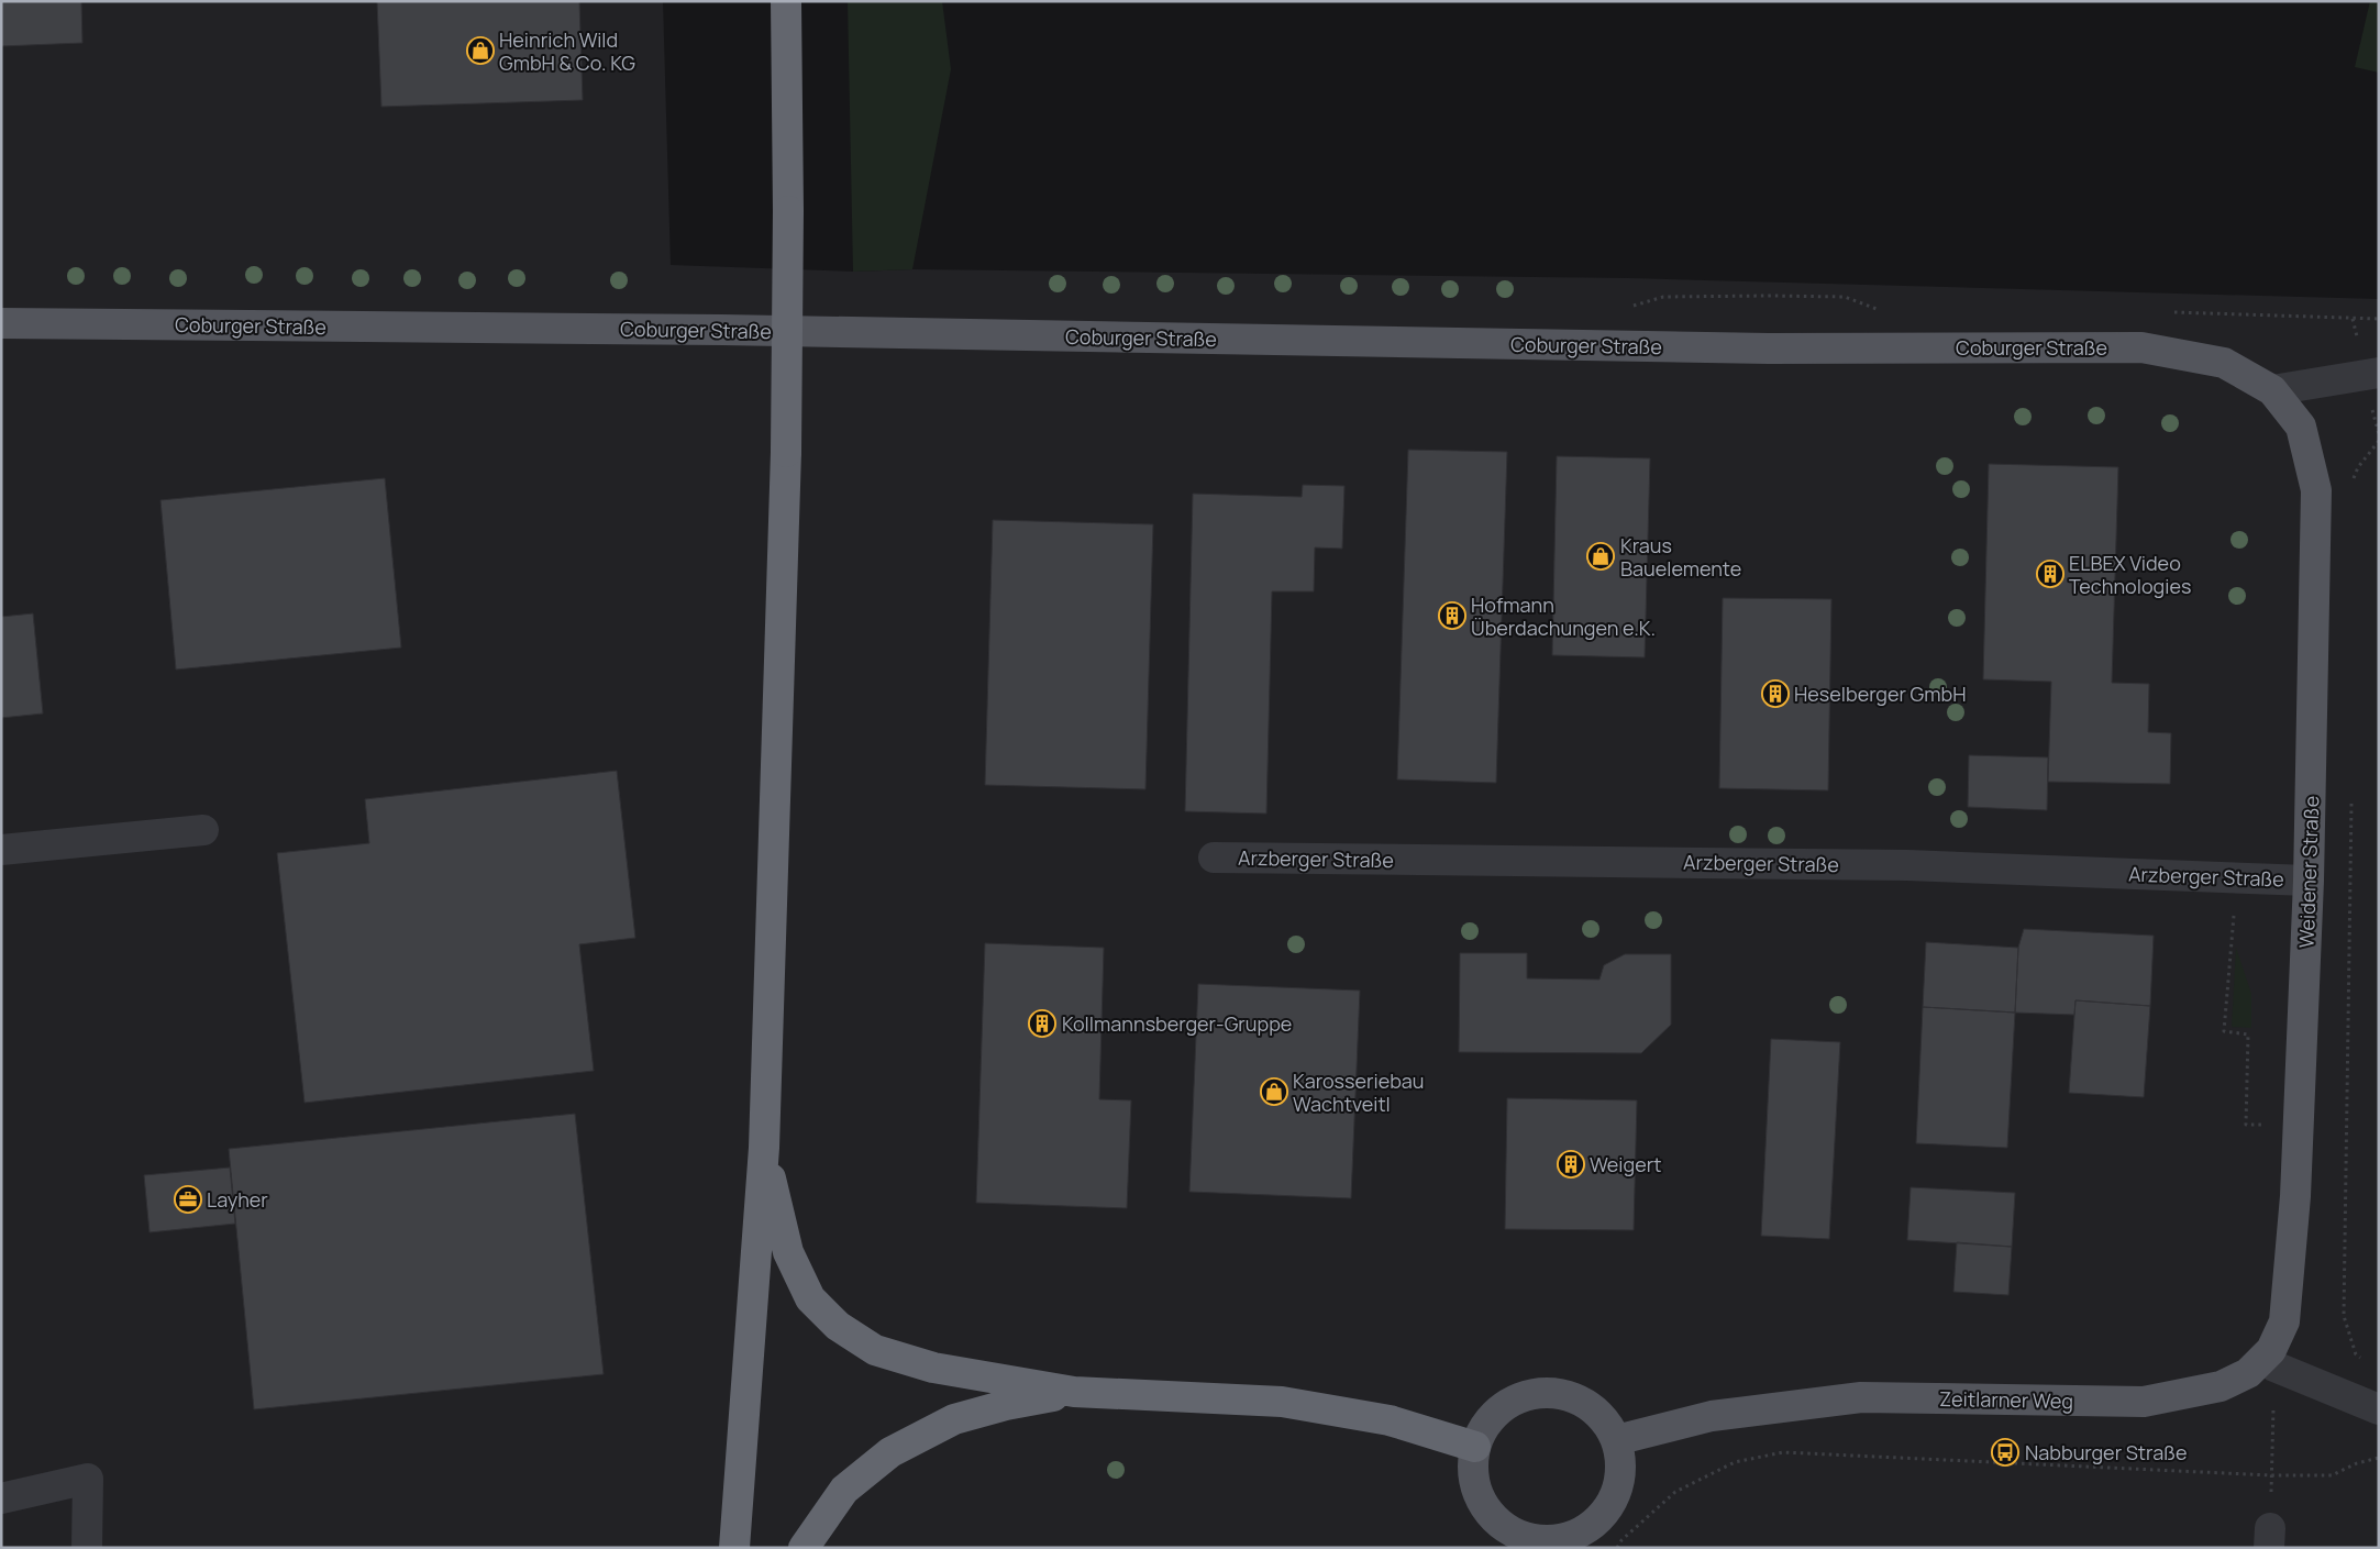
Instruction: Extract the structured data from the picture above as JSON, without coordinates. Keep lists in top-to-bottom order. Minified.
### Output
{"streets":{"main road":["Coburger Straße","Weidener Straße","Zeitlarner Weg"],"street":["Arzberger Straße"]},"crossings":[["Coburger Straße","Weidener Straße"],["Arzberger Straße","Weidener Straße"],["Weidener Straße","Zeitlarner Weg"]],"places":{"shop":["Heinrich Wild GmbH & Co. KG","Kraus Bauelemente","Karosseriebau Wachtveitl"],"building":["ELBEX Video Technologies","Hofmann Überdachungen e.K.","Heselberger GmbH","Kollmannsberger-Gruppe","Weigert"],"office":["Layher"],"bus stop":["Nabburger Straße"]}}
